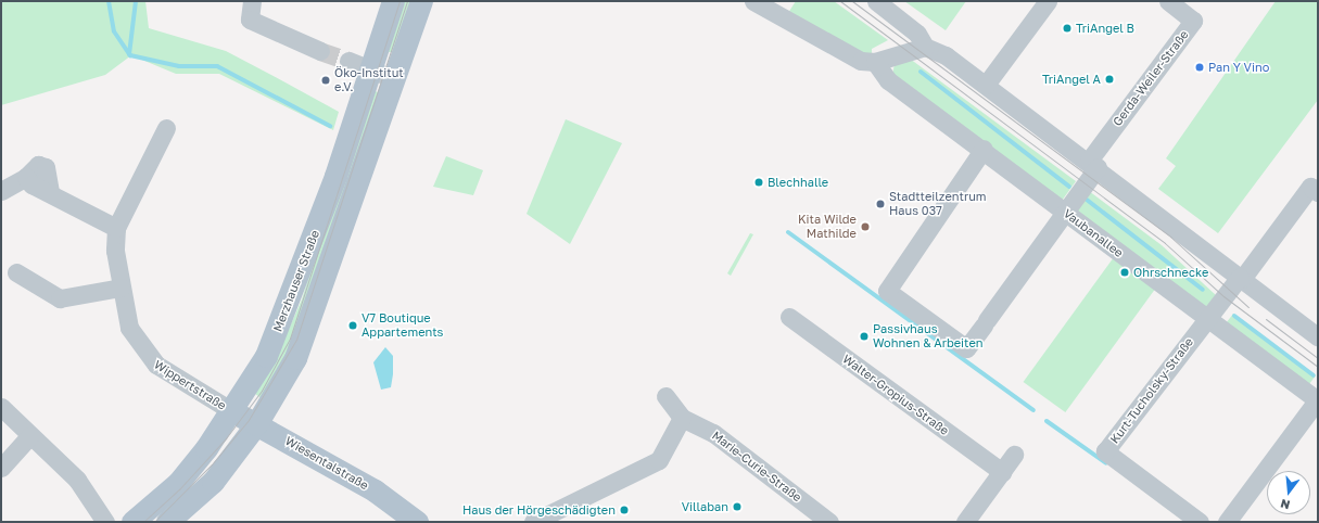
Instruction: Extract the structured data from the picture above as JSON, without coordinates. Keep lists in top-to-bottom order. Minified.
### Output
{"streets":{"main road":["Merzhauser Straße","Wiesentalstraße"],"street":["Gerda-Weiler-Straße","Vaubanallee","Wippertstraße","Kurt-Tucholsky-Straße","Walter-Gropius-Straße","Marie-Curie-Straße"]},"crossings":[["Vaubanallee","Kurt-Tucholsky-Straße"],["Merzhauser Straße","Wippertstraße"],["Merzhauser Straße","Wiesentalstraße"],["Wippertstraße","Wiesentalstraße"]],"places":["TriAngel B","Pan Y Vino","TriAngel A","Öko-Institut e.V.","Blechhalle","Stadtteilzentrum Haus 037","Kita Wilde Mathilde","Ohrschnecke","V7 Boutique Appartements","Passivhaus Wohnen & Arbeiten","Villaban","Haus der Hörgeschädigten"],"north":"bottom"}
